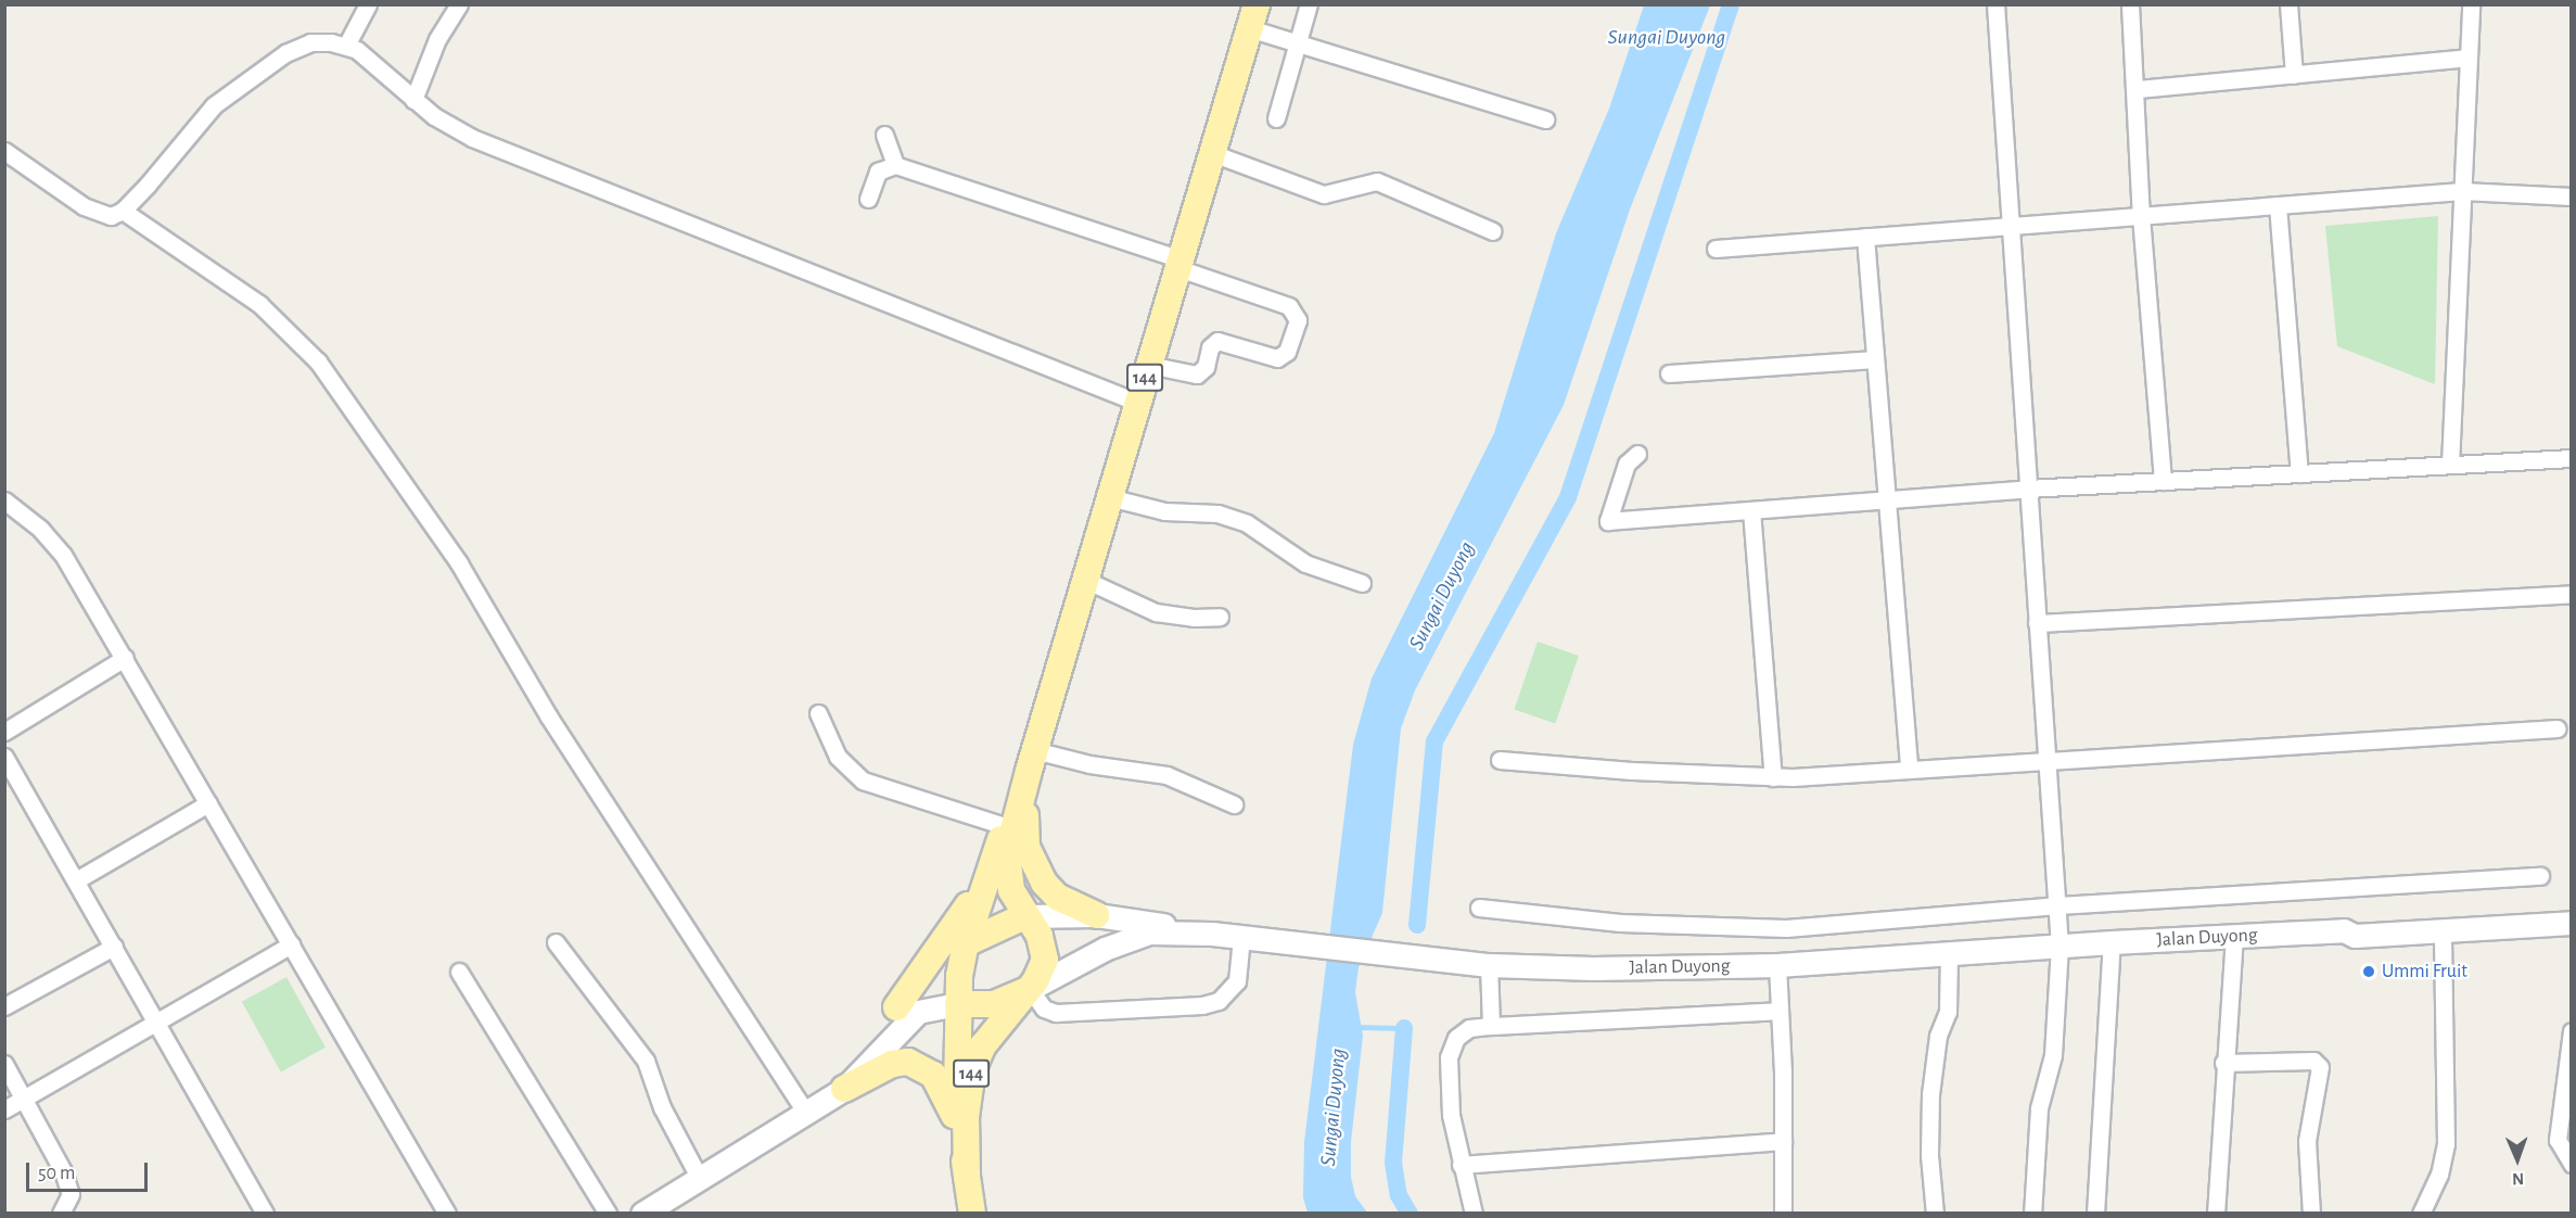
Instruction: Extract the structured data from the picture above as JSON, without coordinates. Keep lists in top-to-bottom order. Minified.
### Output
{"streets":{"main road":["144","Jalan Duyong"]},"crossings":[["144","Jalan Duyong"]],"water":["Sungai Duyong"],"places":["Ummi Fruit"],"scale_bar":"50 m","north":"bottom"}
